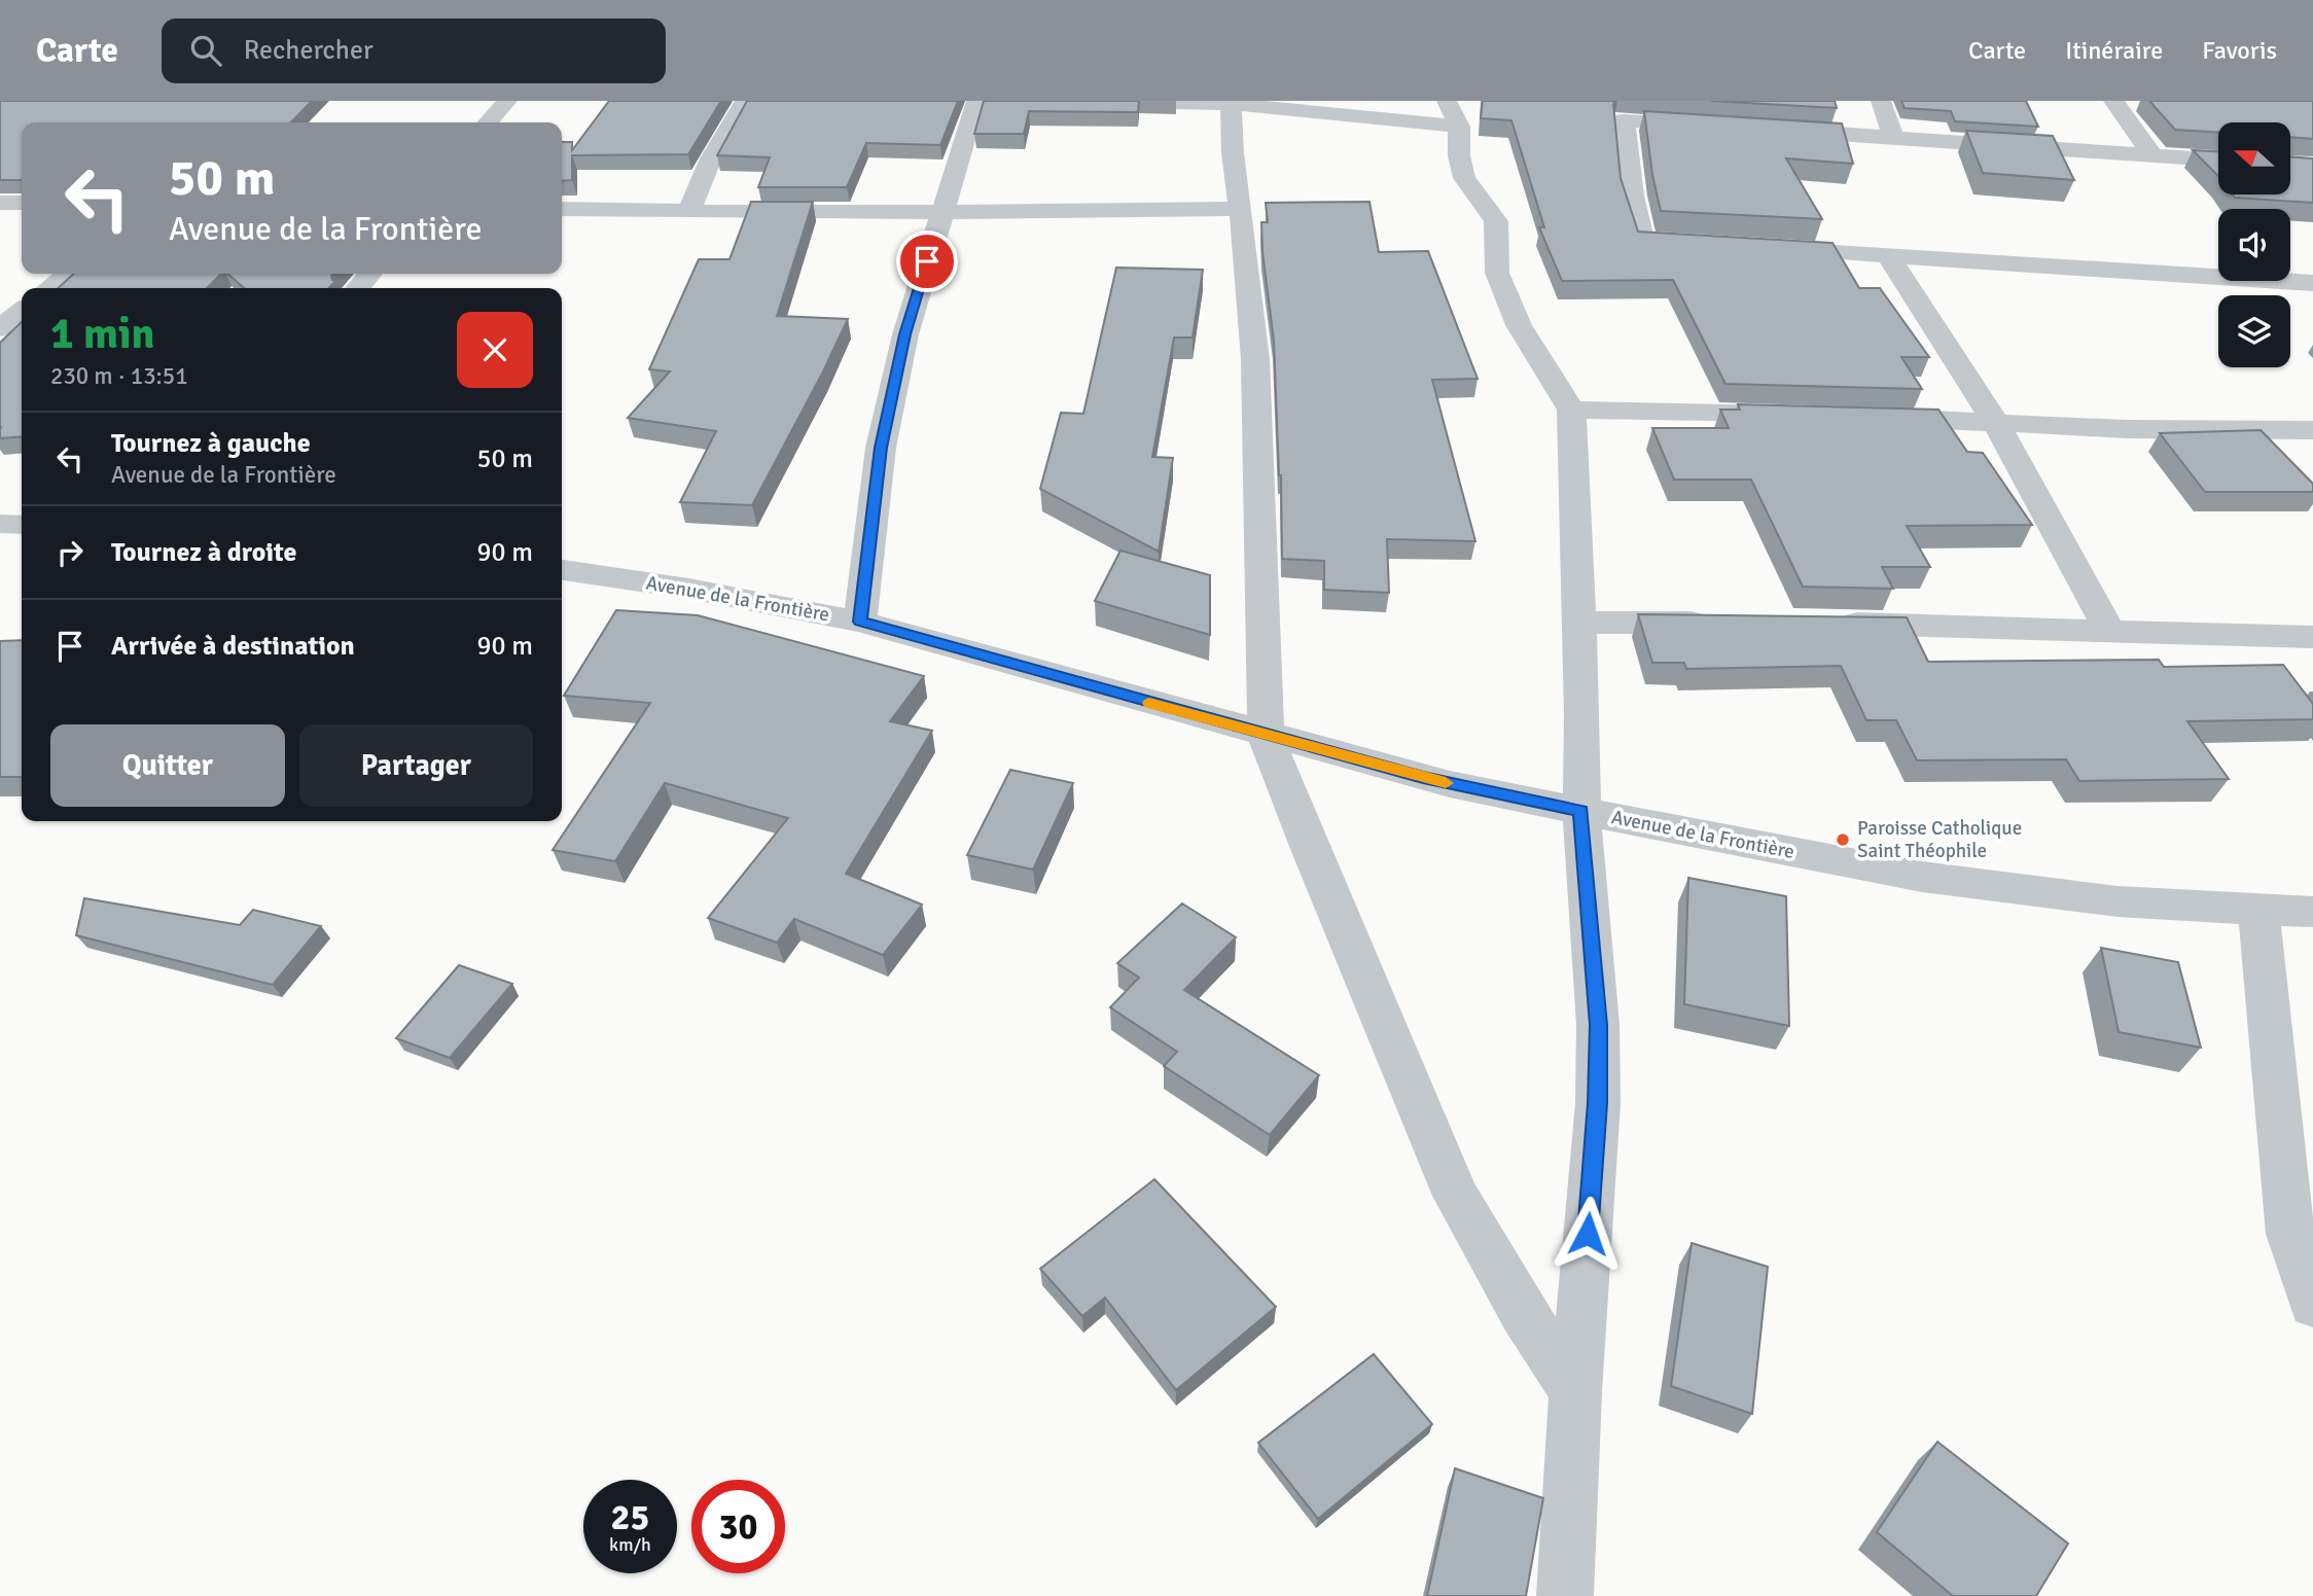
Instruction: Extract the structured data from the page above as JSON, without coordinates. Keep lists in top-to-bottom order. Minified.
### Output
{"streets":{"street":["Avenue de la Frontière"]},"places":["Paroisse Catholique Saint Théophile"],"north":"left","page":{"header":"Carte","search":"Rechercher","nav":["Carte","Itinéraire","Favoris"],"turn":["50 m","Avenue de la Frontière"],"heading":["1 min","230 m · 13:51"],"list":[{"name":"Tournez à gauche","note":"Avenue de la Frontière","value":"50 m"},{"name":"Tournez à droite","value":"90 m"},{"name":"Arrivée à destination","value":"90 m"}],"buttons":["Quitter","Partager"],"speed":"25 km/h","limit":"30"}}
